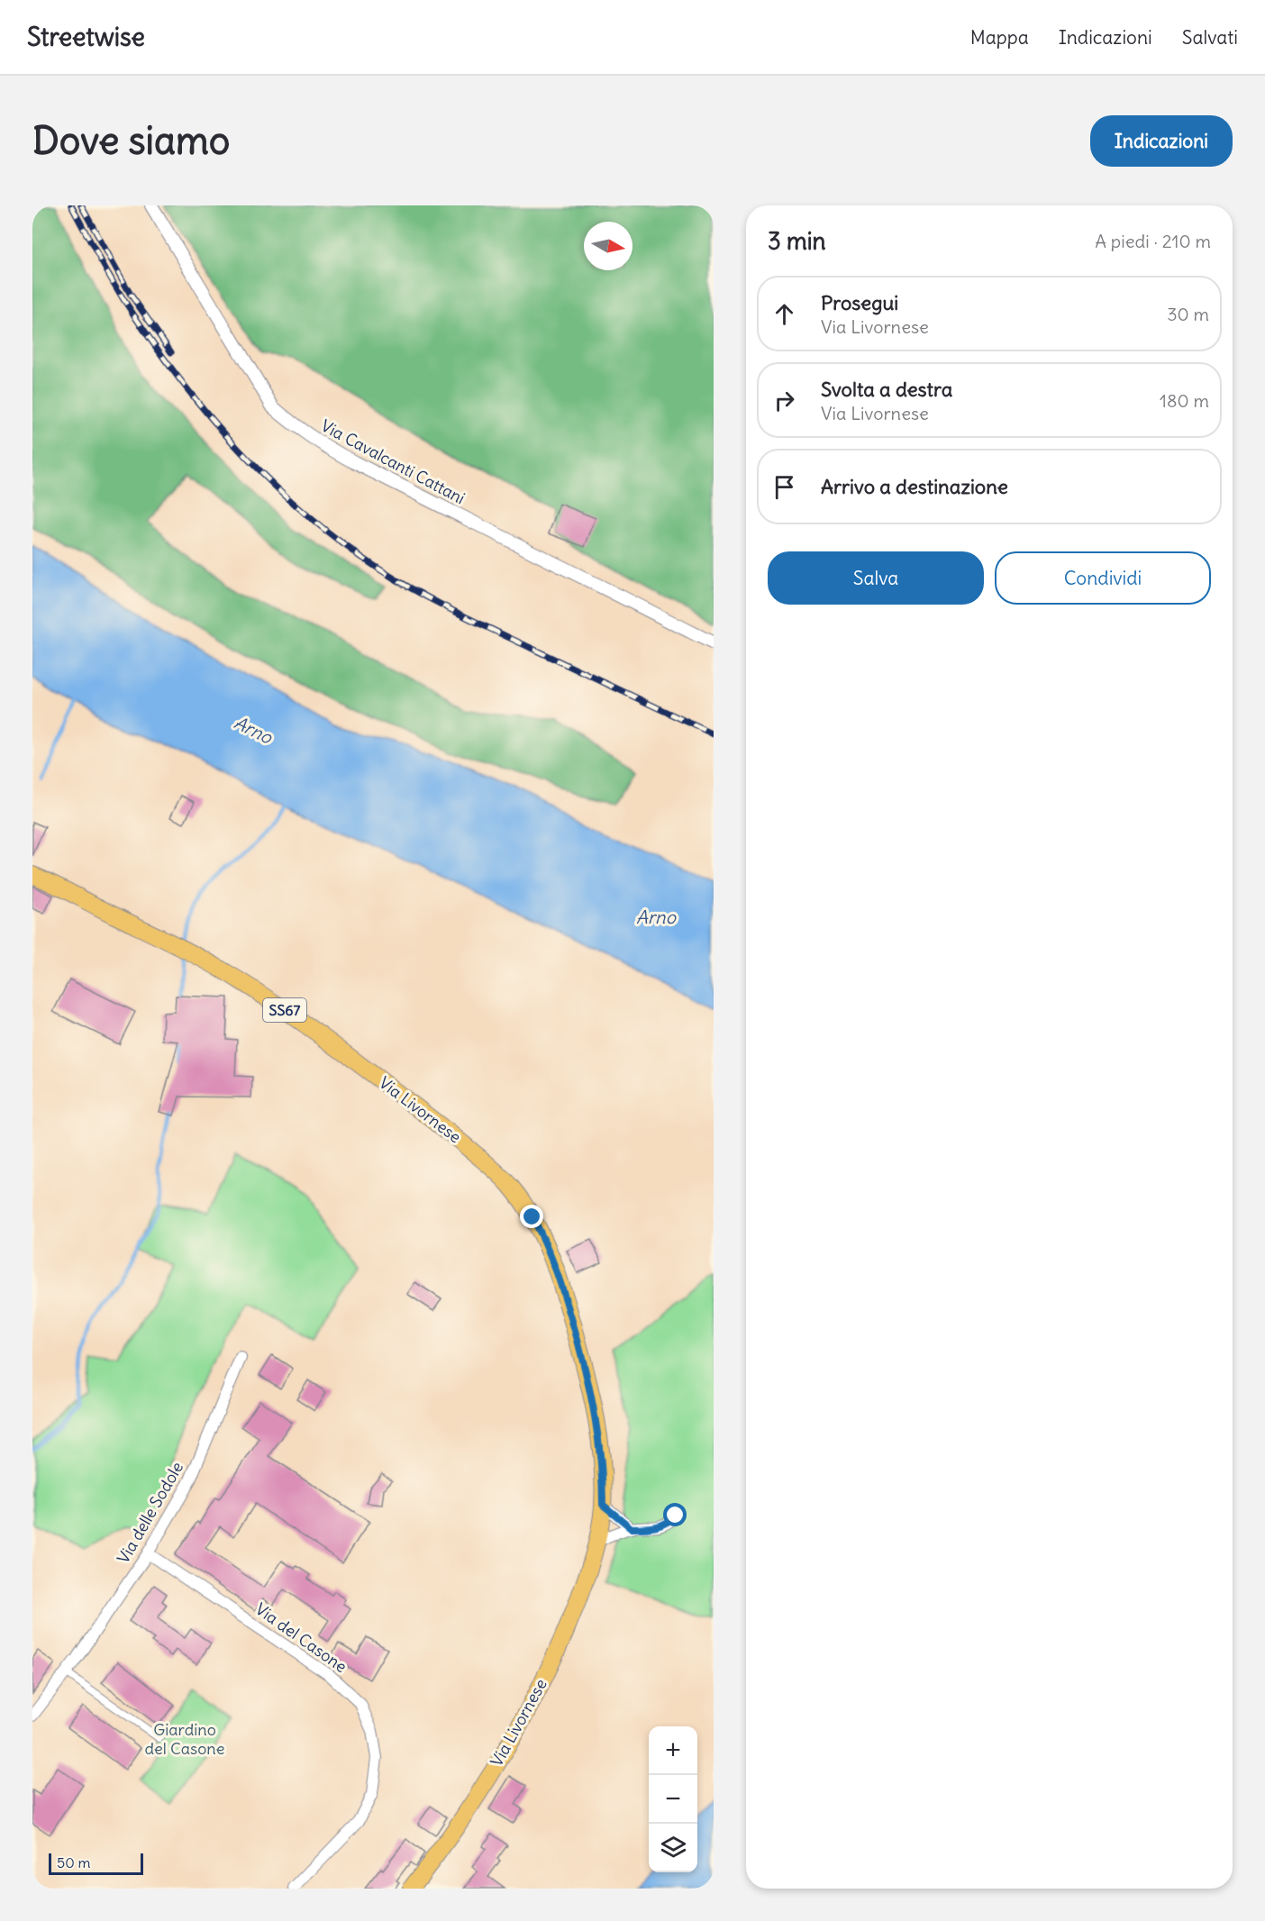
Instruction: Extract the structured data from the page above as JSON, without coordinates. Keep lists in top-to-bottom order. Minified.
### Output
{"streets":{"main road":["SS67","Via Livornese"],"street":["Via Cavalcanti Cattani","Via delle Sodole","Via del Casone"]},"crossings":[["Via delle Sodole","Via del Casone"]],"water":["Arno"],"parks":["Giardino del Casone"],"scale_bar":"50 m","north":"right","page":{"header":"Streetwise","nav":["Mappa","Indicazioni","Salvati"],"buttons":["Indicazioni",["Salva","Condividi"]],"title":"Dove siamo","heading":["3 min","A piedi · 210 m"],"list":[["Prosegui","Via Livornese","30 m"],["Svolta a destra","Via Livornese","180 m"],"Arrivo a destinazione"],"map_buttons":["+","−"],"scale":"50 m"}}
